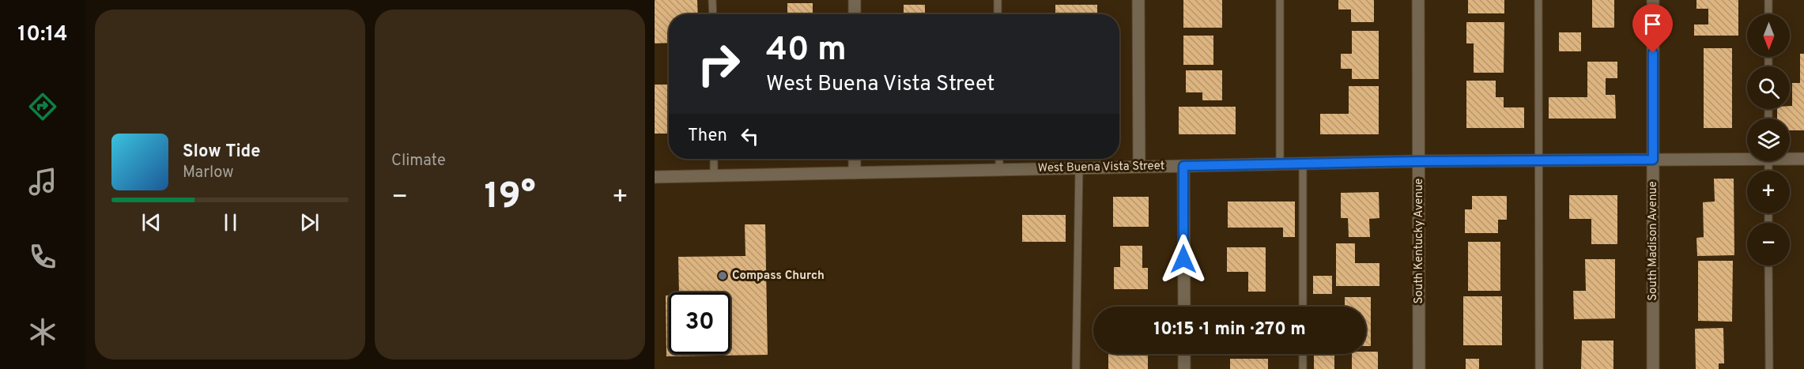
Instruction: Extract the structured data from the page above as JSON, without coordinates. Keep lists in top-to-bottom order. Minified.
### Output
{"streets":{"street":["West Buena Vista Street","South Kentucky Avenue","South Madison Avenue"]},"crossings":[["West Buena Vista Street","South Kentucky Avenue"],["West Buena Vista Street","South Madison Avenue"]],"places":["Compass Church"],"north":"bottom","page":{"tabs":"10:14","tile":"Climate","map_buttons":["+","−"],"turn":["40 m","West Buena Vista Street"],"then":"Then","song":["Slow Tide","Marlow"],"heat":["−","19°","+"],"limit":"30","trip":"10:15 · 1 min · 270 m"}}
